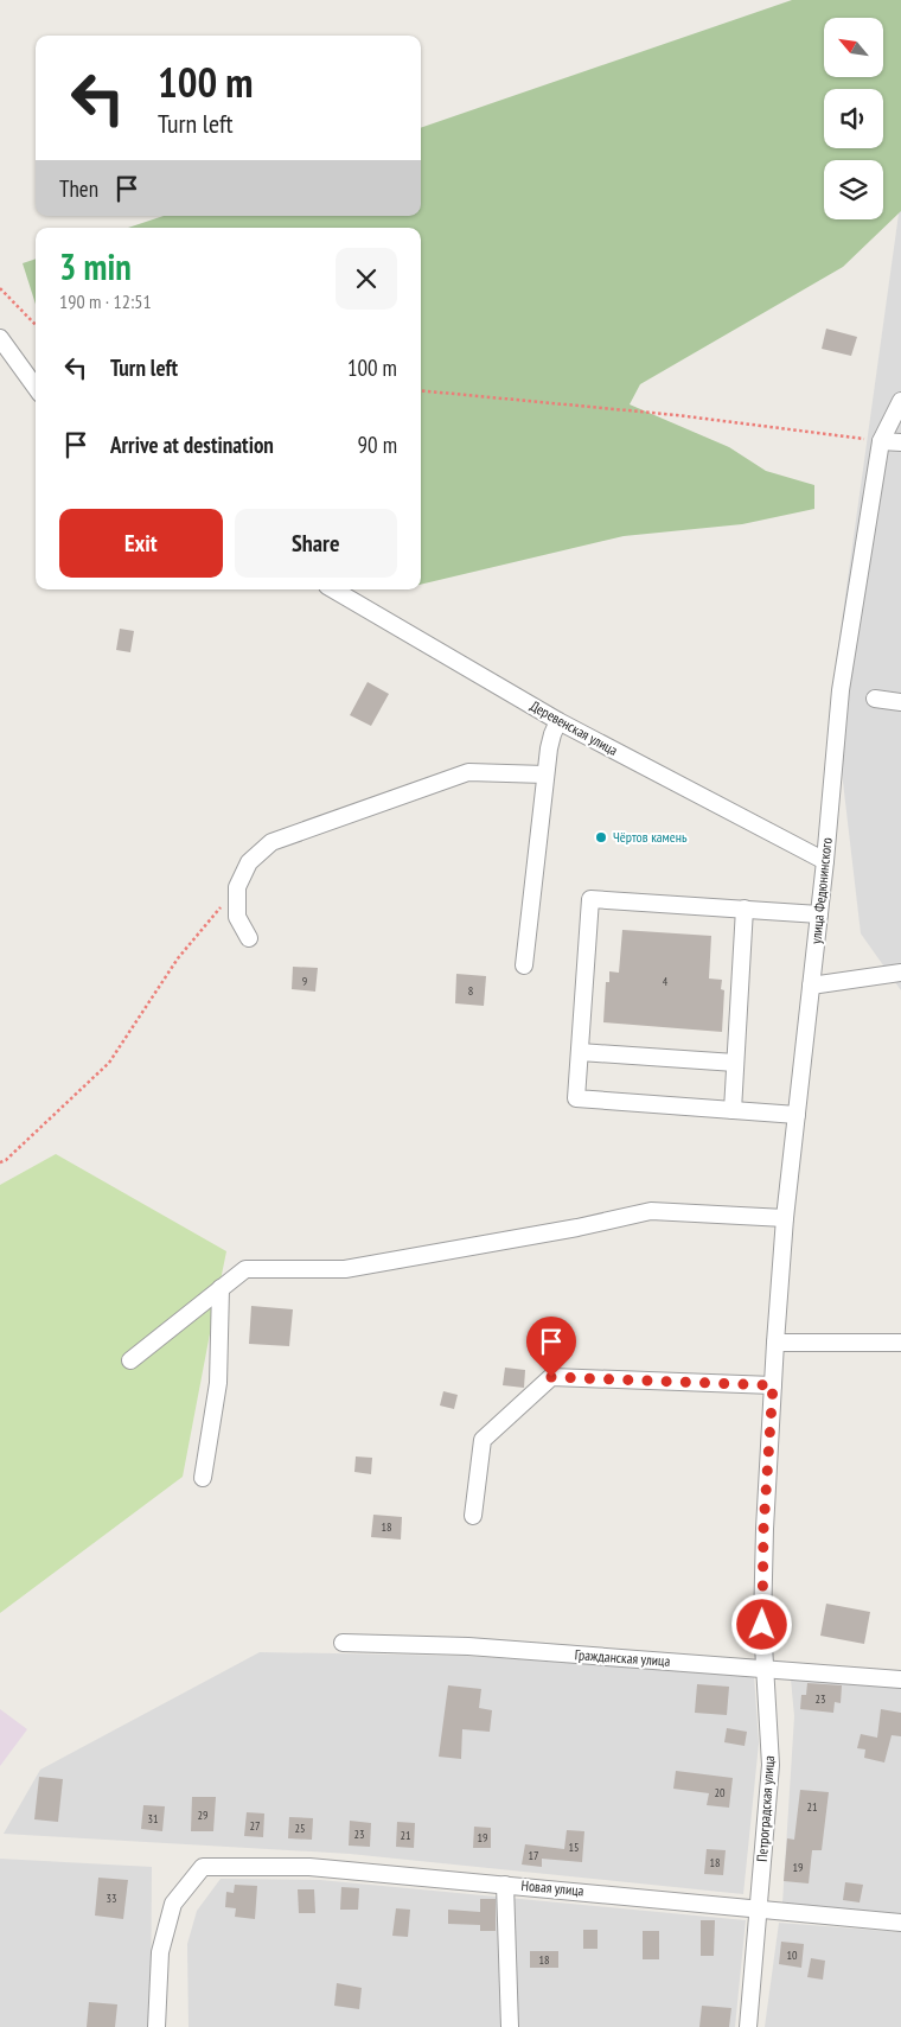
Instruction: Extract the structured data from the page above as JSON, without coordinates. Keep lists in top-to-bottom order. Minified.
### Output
{"streets":{"street":["Деревенская улица","улица Федюнинского","Гражданская улица","Петроградская улица","Новая улица"]},"crossings":[["Деревенская улица","улица Федюнинского"],["улица Федюнинского","Петроградская улица"],["Гражданская улица","Петроградская улица"],["Петроградская улица","Новая улица"]],"places":["Чёртов камень"],"house_numbers":["9","4","8","18","23","20","21","29","31","27","25","23","21","19","15","17","18","19","33","10","18"],"north":"top left","page":{"turn":["100 m","Turn left"],"then":"Then","heading":["3 min","190 m · 12:51"],"list":[{"name":"Turn left","value":"100 m"},{"name":"Arrive at destination","value":"90 m"}],"buttons":["Exit","Share"]}}
